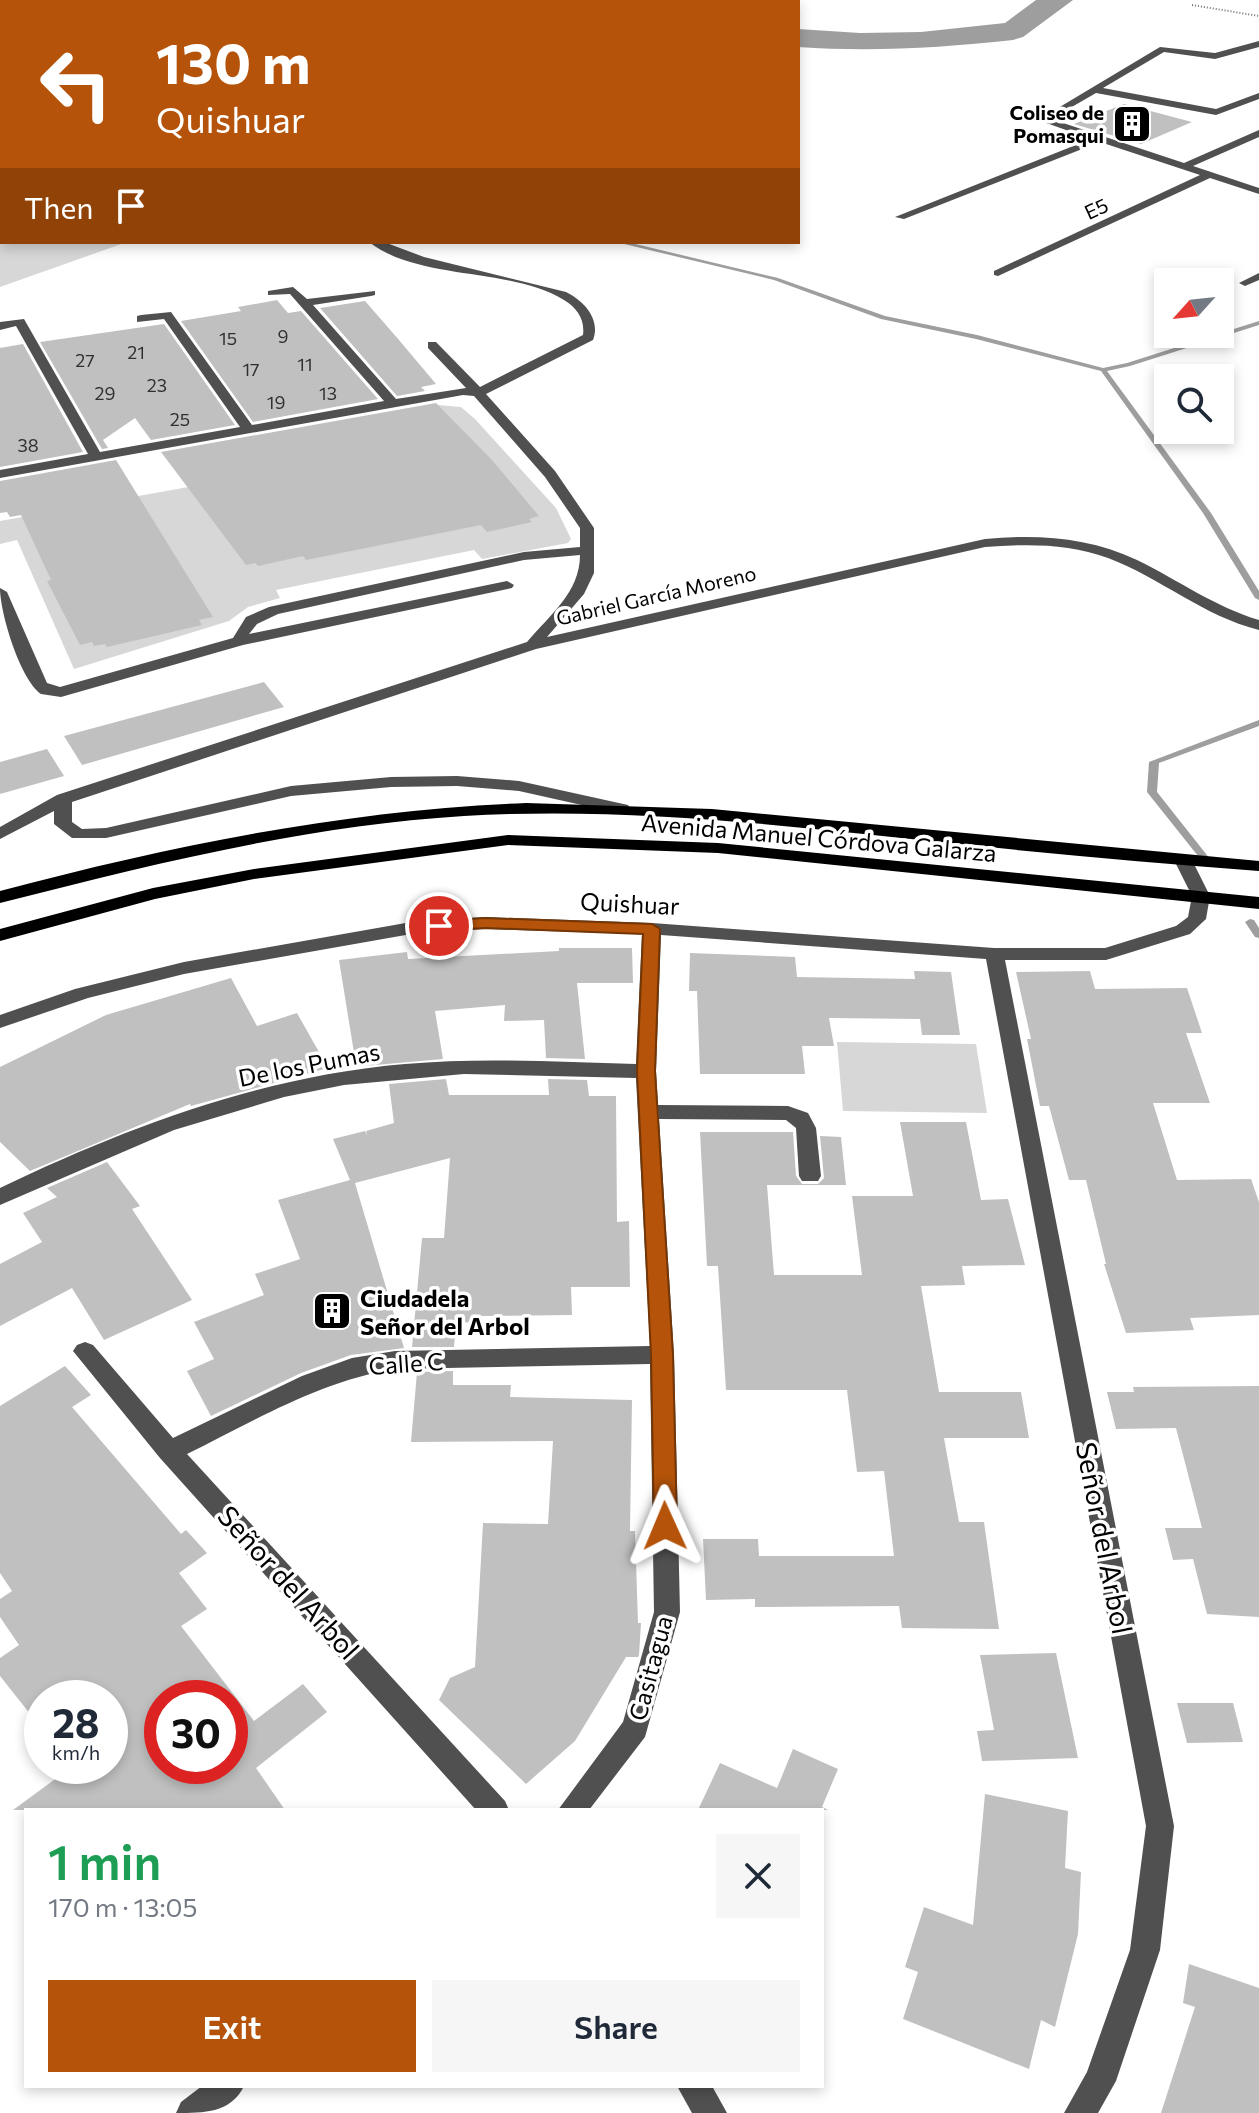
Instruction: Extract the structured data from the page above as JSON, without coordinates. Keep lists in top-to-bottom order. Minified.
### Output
{"streets":{"main road":["Avenida Manuel Córdova Galarza"],"street":["E5","Gabriel García Moreno","Quishuar","De los Pumas","Calle C","Señor del Arbol","Casitagua"]},"crossings":[["Avenida Manuel Córdova Galarza","Quishuar"],["Quishuar","Señor del Arbol"],["Quishuar","Casitagua"],["De los Pumas","Casitagua"],["Calle C","Señor del Arbol"],["Calle C","Casitagua"]],"places":{"building":["Coliseo de Pomasqui","Ciudadela Señor del Arbol"]},"house_numbers":["9","15","21","27","11","17","23","29","13","19","25","38"],"north":"bottom left","page":{"turn":["130 m","Quishuar"],"then":"Then","speed":"28 km/h","limit":"30","heading":["1 min","170 m · 13:05"],"buttons":["Exit","Share"]}}
